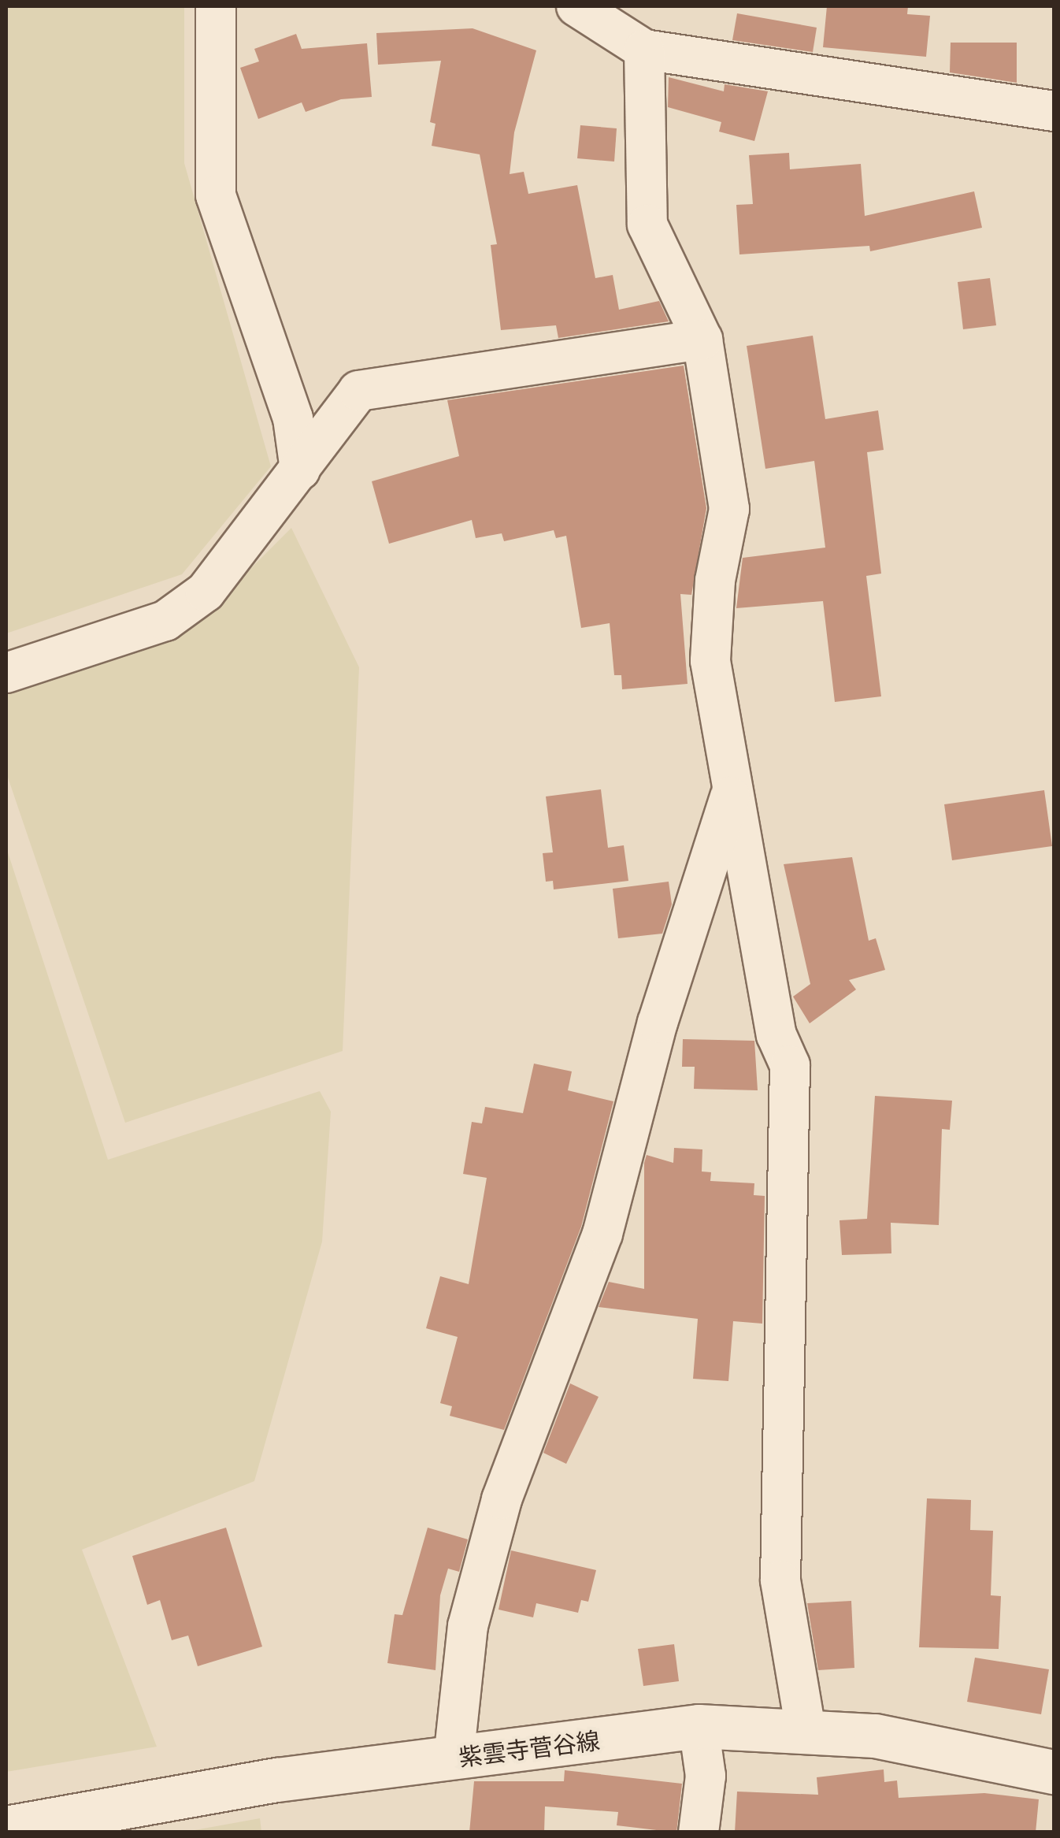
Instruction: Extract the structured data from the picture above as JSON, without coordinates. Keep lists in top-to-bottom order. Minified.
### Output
{"streets":{"main road":["紫雲寺菅谷線"]}}
